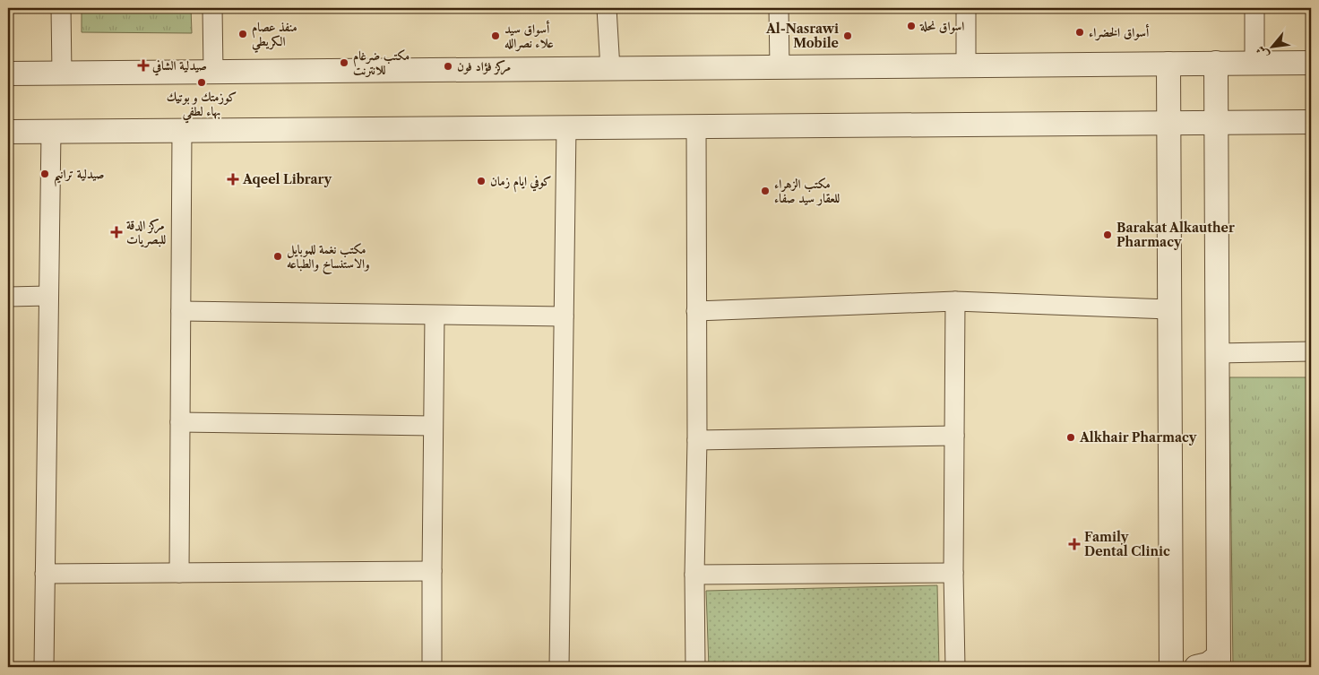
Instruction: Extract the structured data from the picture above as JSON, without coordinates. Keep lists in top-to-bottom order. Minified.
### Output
{"places":{"other":["اسواق نحلة","أسواق الخضراء","منفذ عصام الكريطي","أسواق سيد علاء نصرالله","Al-Nasrawi Mobile","مكتب ضرغام للانترنت","مركز فؤاد فون","كوزمتك و بوتيك بهاء لطفي","صيدلية ترانيم","كوفي ايام زمان","مكتب الزهراء للعقار سيد صفاء","Barakat Alkauther Pharmacy","مكتب نغمة للموبايل والاستنساخ والطباعه","Alkhair Pharmacy"],"health":["صيدلية الشافي","Aqeel Library","مركز الدقة للبصريات","Family Dental Clinic"]},"north":"bottom left"}
